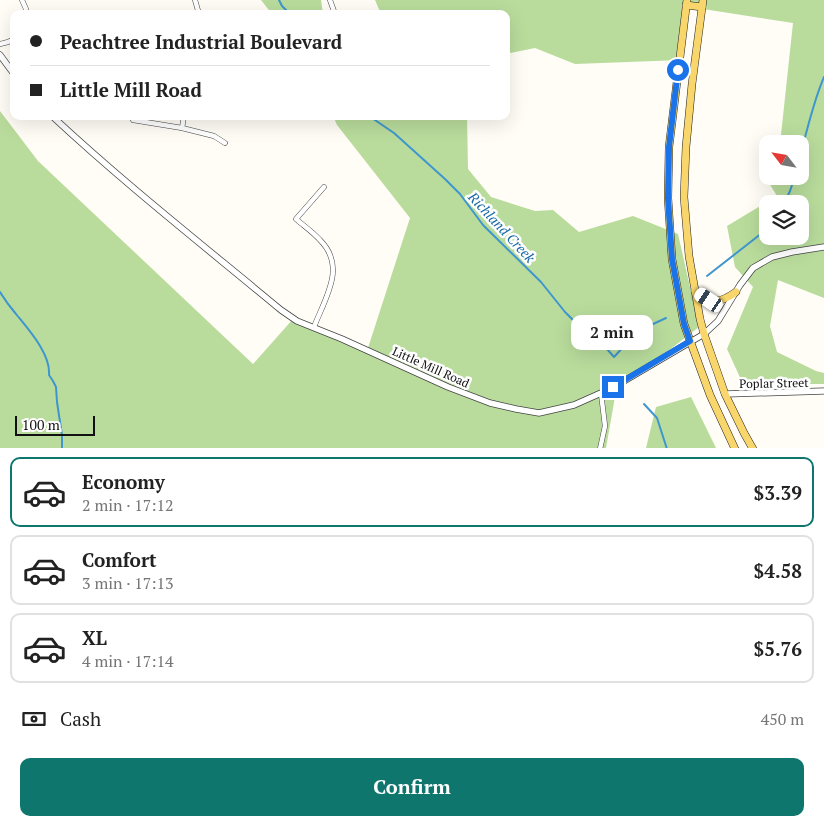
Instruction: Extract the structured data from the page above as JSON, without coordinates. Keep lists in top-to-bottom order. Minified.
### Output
{"streets":{"street":["Little Mill Road","Poplar Street"]},"water":["Richland Creek"],"scale_bar":"100 m","north":"top left","page":{"banner":["Peachtree Industrial Boulevard","Little Mill Road"],"bubble":"2 min","scale":"100 m","list":[{"name":"Economy","note":"2 min · 17:12","value":"$3.39"},{"name":"Comfort","note":"3 min · 17:13","value":"$4.58"},{"name":"XL","note":"4 min · 17:14","value":"$5.76"}],"pay":["Cash","450 m"],"buttons":"Confirm"}}
